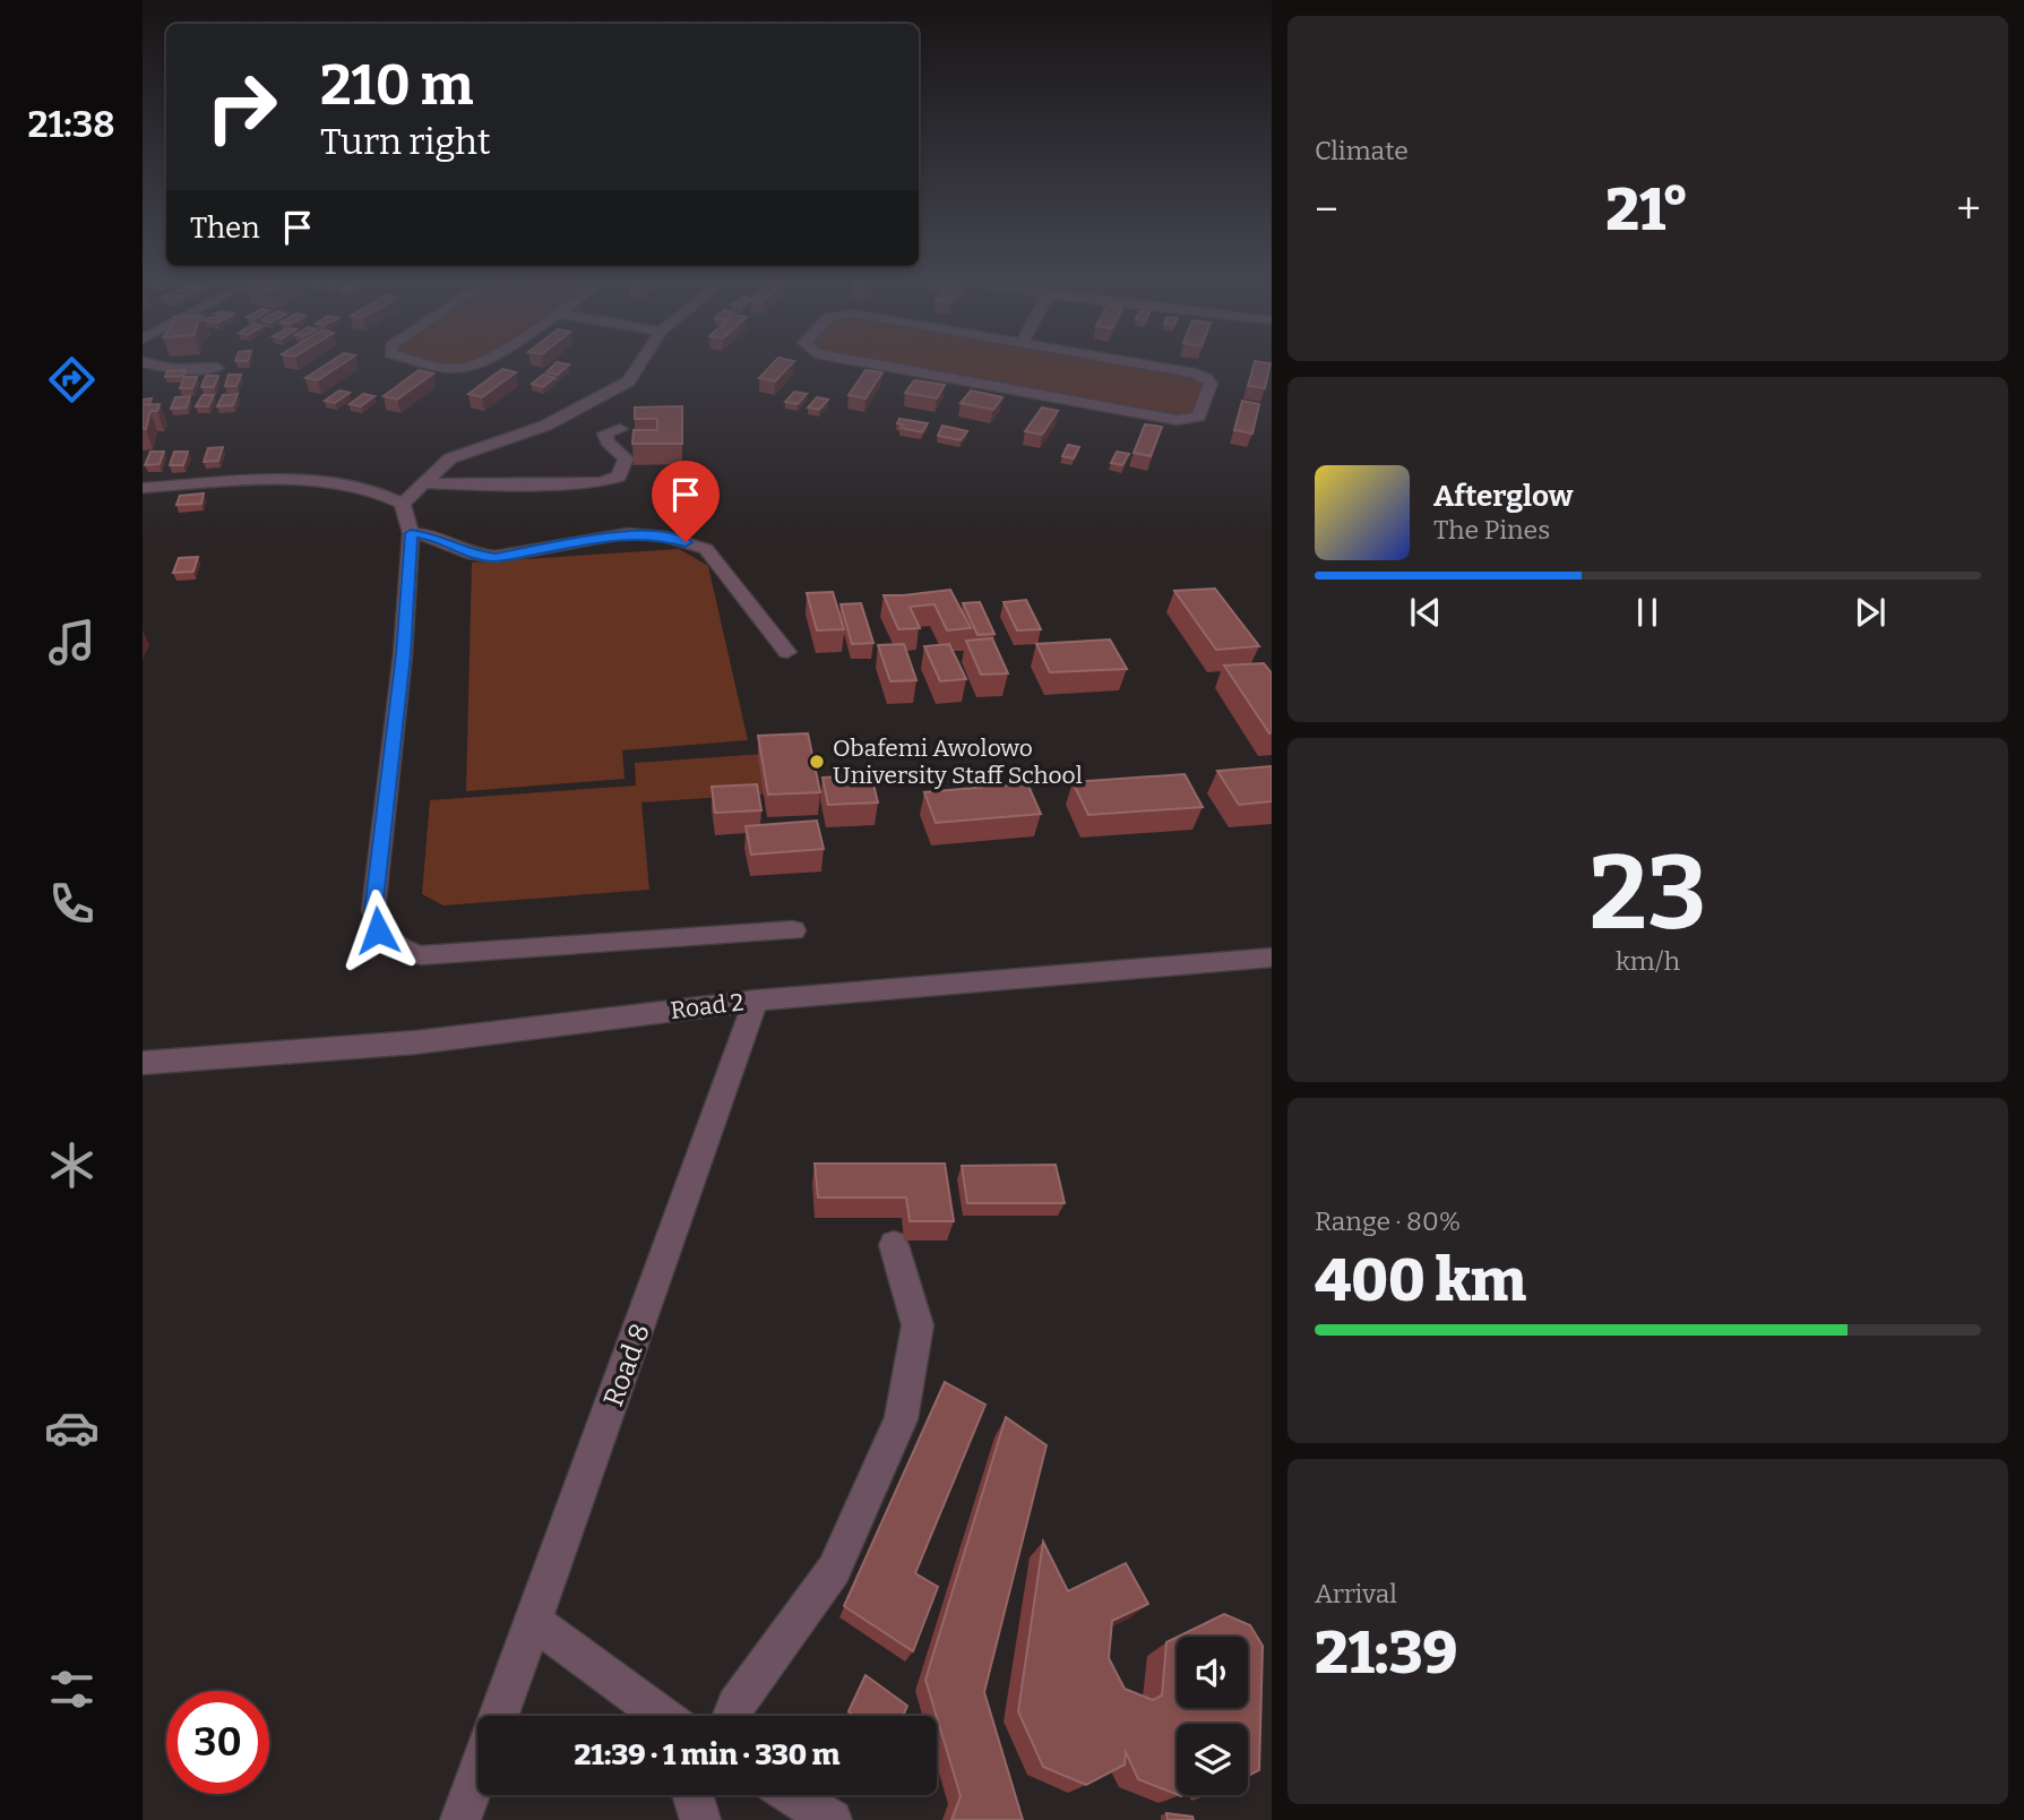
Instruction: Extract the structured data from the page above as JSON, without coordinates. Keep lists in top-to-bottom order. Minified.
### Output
{"streets":{"street":["Road 2","Road 8"]},"crossings":[["Road 2","Road 8"]],"places":["Obafemi Awolowo University Staff School"],"page":{"tabs":"21:38","tile":["Climate",["23","km/h"],["Range · 80%","400 km"],["Arrival","21:39"]],"turn":["210 m","Turn right"],"heat":["−","21°","+"],"then":"Then","song":["Afterglow","The Pines"],"limit":"30","trip":"21:39 · 1 min · 330 m"}}
